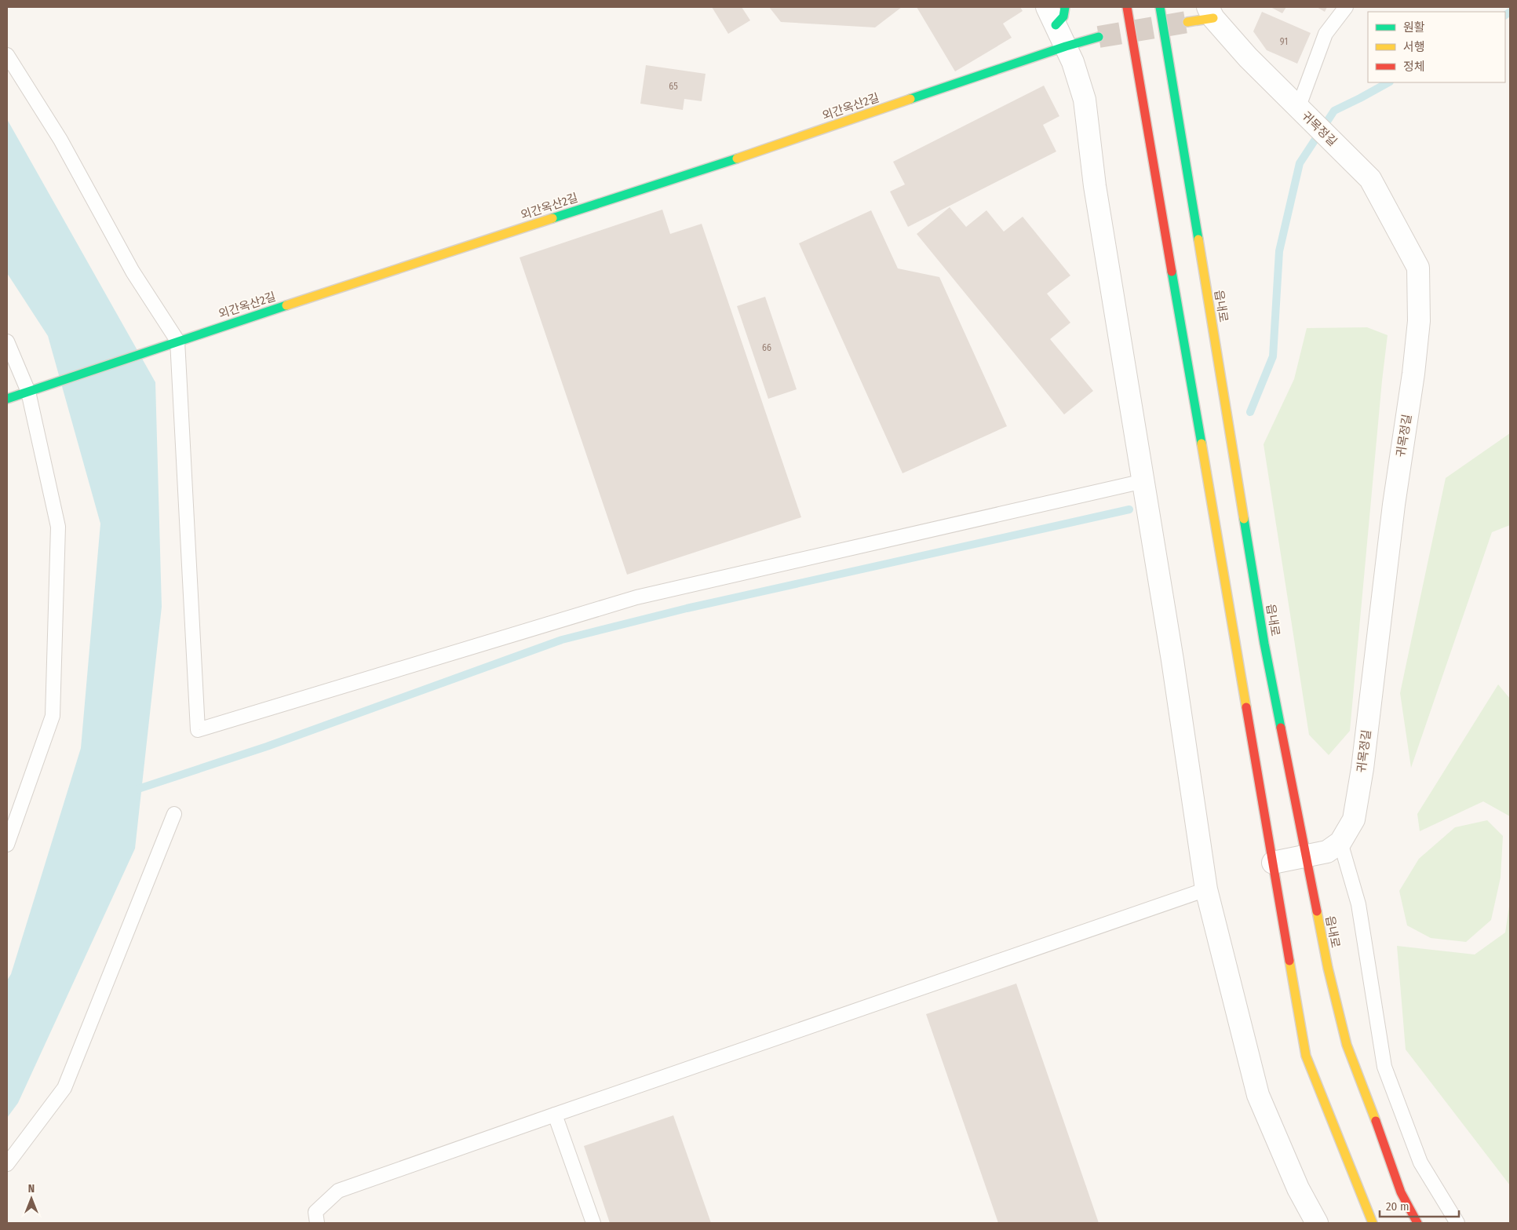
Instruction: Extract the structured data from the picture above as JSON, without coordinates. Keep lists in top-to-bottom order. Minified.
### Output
{"streets":{"street":["외간옥산2길","귀목정길","읍내로"]},"crossings":[["귀목정길","읍내로"]],"house_numbers":["91","65","66"],"legend":["원활","서행","정체"],"scale_bar":"20 m","north":"top"}
